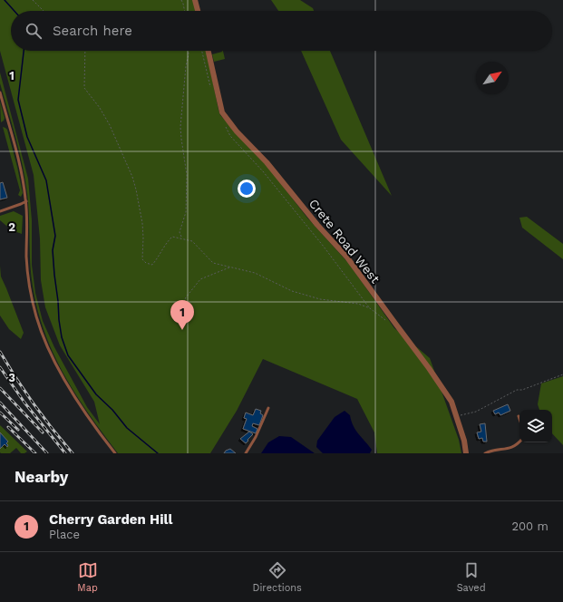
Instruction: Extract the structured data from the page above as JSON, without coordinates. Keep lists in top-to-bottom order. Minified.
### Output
{"streets":{"street":["Crete Road West"]},"north":"top right","page":{"search":"Search here","pins":"1","heading":"Nearby","list":[{"mark":"1","name":"Cherry Garden Hill","note":"Place","value":"200 m"}],"nav":["Map","Directions","Saved"]},"grid":{"rows":["1","2","3"]}}
